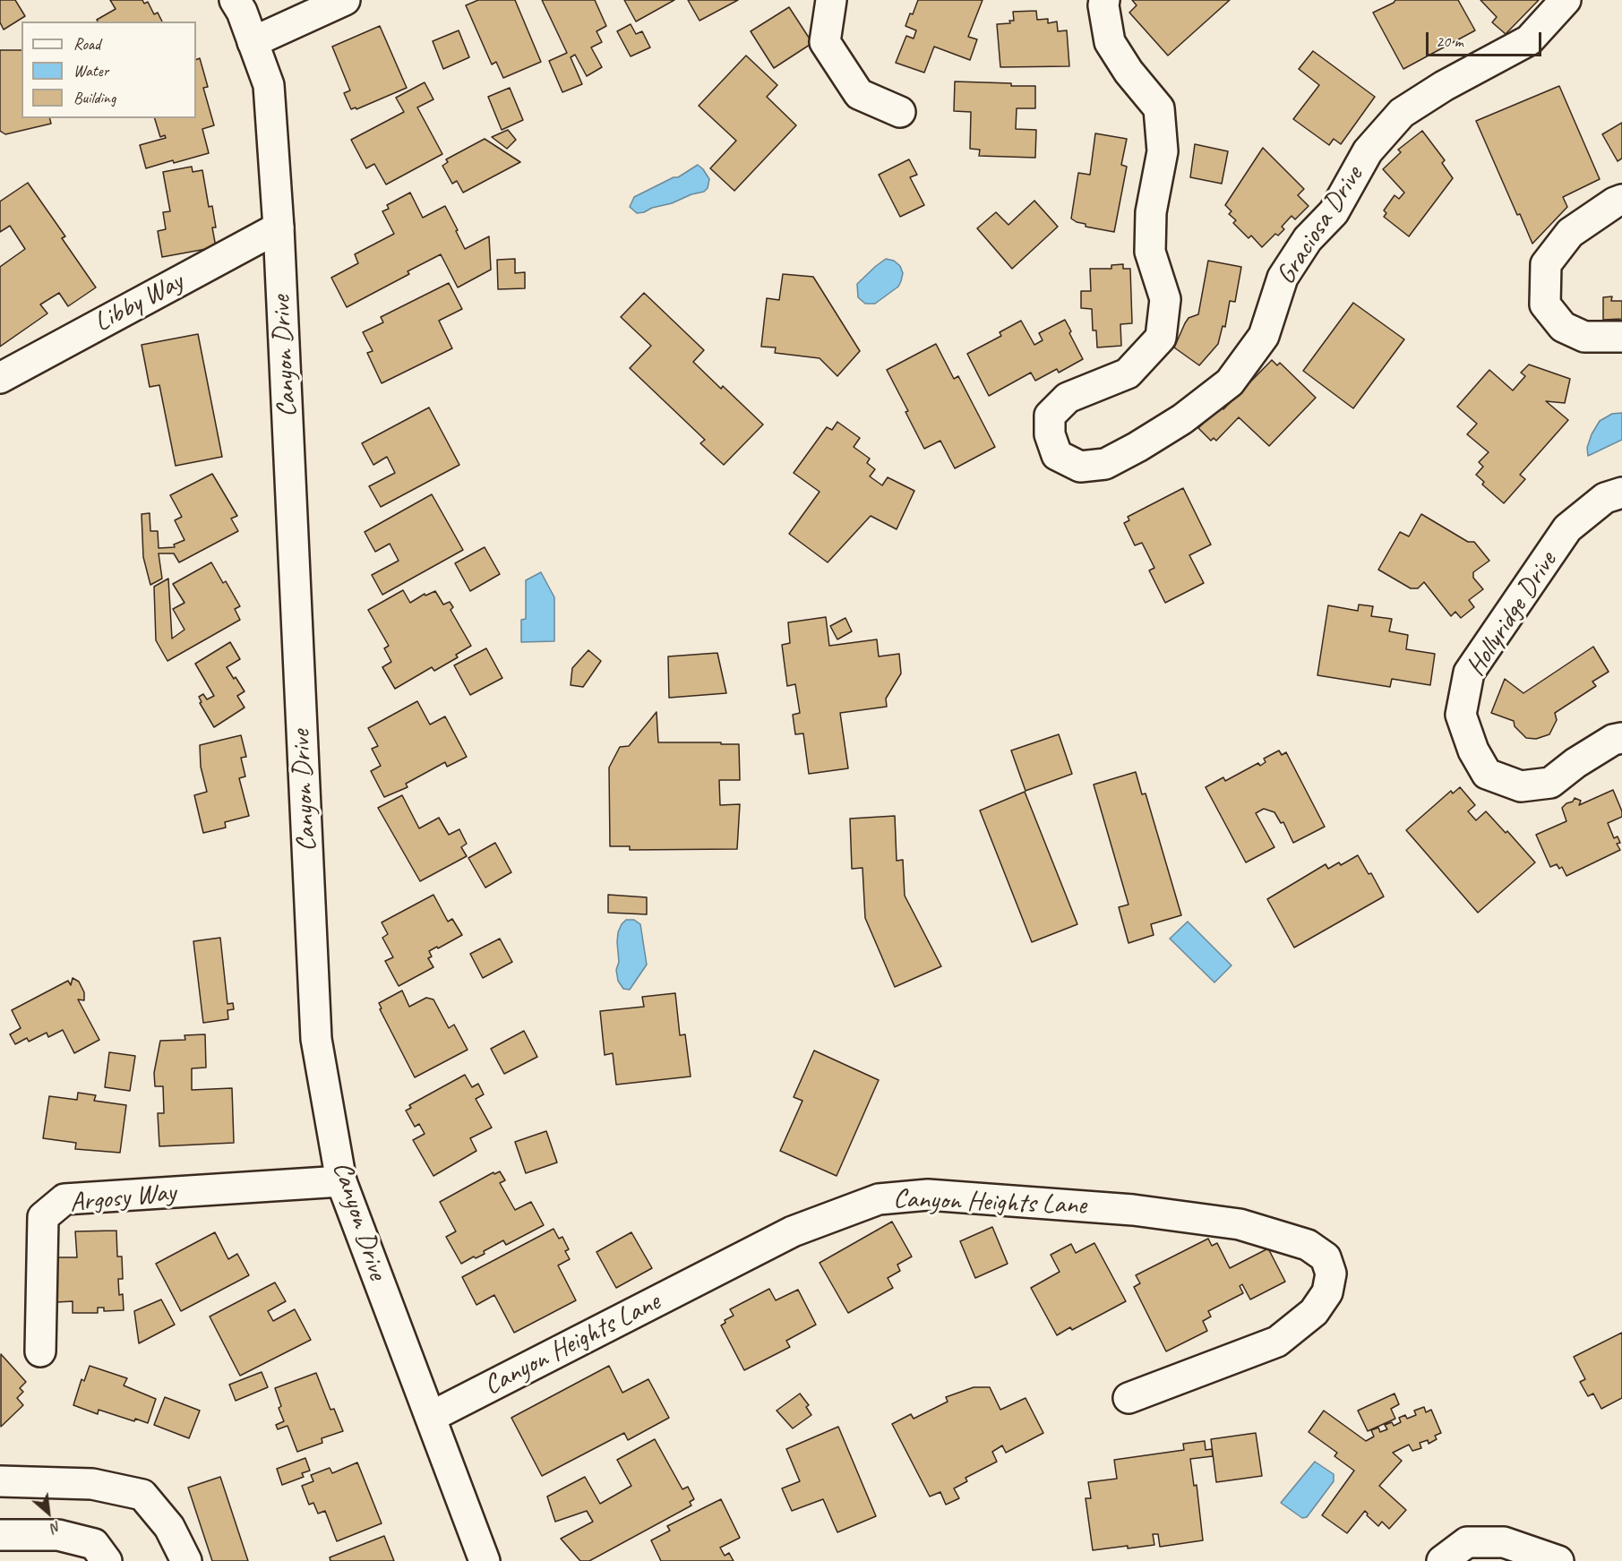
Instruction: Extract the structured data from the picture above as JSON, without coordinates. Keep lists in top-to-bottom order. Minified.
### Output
{"streets":{"street":["Graciosa Drive","Libby Way","Canyon Drive","Hollyridge Drive","Argosy Way","Canyon Heights Lane"]},"crossings":[["Libby Way","Canyon Drive"],["Canyon Drive","Argosy Way"],["Canyon Drive","Canyon Heights Lane"]],"legend":["Road","Water","Building"],"scale_bar":"20 m","north":"bottom right"}
